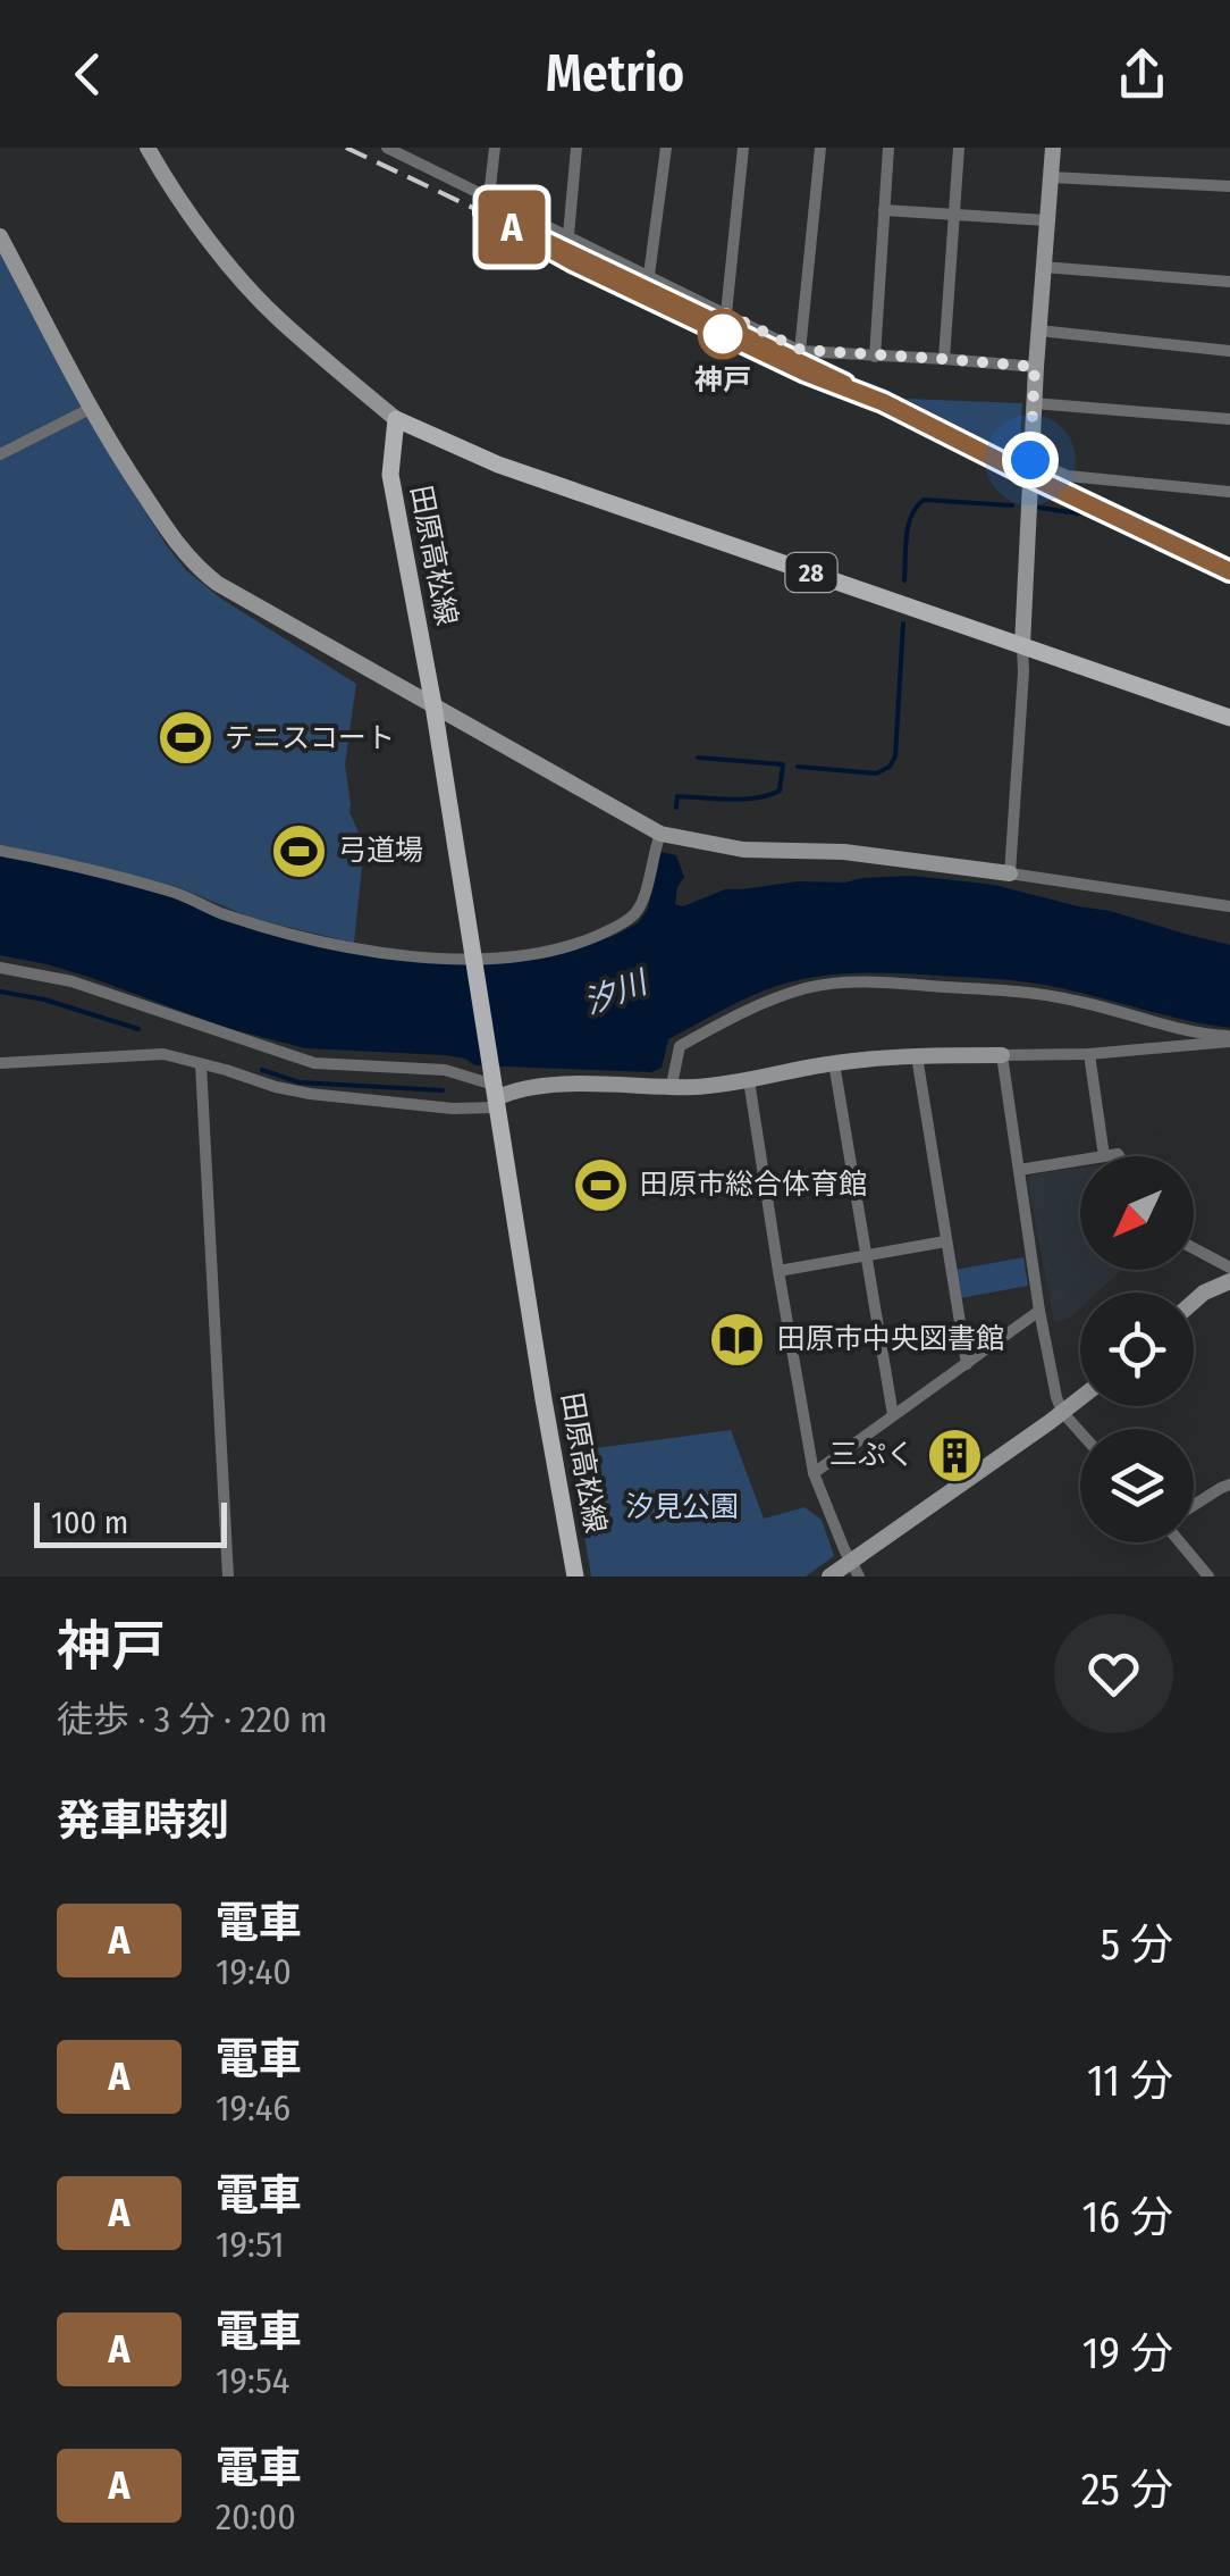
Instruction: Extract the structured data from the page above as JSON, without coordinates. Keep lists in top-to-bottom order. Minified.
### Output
{"streets":{"main road":["田原高松線","28"]},"water":["汐川"],"parks":["汐見公園"],"places":{"other":["神戸"],"sports":["テニスコート","弓道場","田原市総合体育館"],"library":["田原市中央図書館"],"building":["三ぷく"]},"scale_bar":"100 m","north":"bottom left","page":{"header":"Metrio","on_map":"A","scale":"100 m","heading":[["神戸","徒歩 · 3 分 · 220 m"],"発車時刻"],"list":[{"mark":"A","name":"電車","note":"19:40","value":"5 分"},{"mark":"A","name":"電車","note":"19:46","value":"11 分"},{"mark":"A","name":"電車","note":"19:51","value":"16 分"},{"mark":"A","name":"電車","note":"19:54","value":"19 分"},{"mark":"A","name":"電車","note":"20:00","value":"25 分"}]}}
